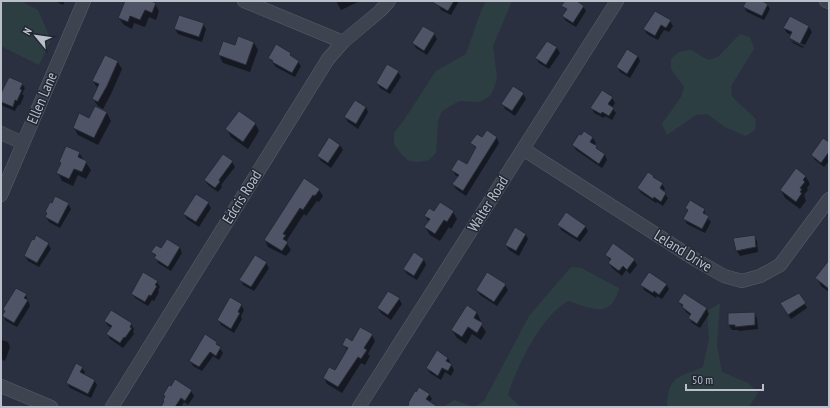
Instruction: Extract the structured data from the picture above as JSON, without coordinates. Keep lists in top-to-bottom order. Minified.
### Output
{"streets":{"street":["Ellen Lane","Edcris Road","Walter Road","Leland Drive"]},"crossings":[["Walter Road","Leland Drive"]],"scale_bar":"50 m","north":"top left"}
